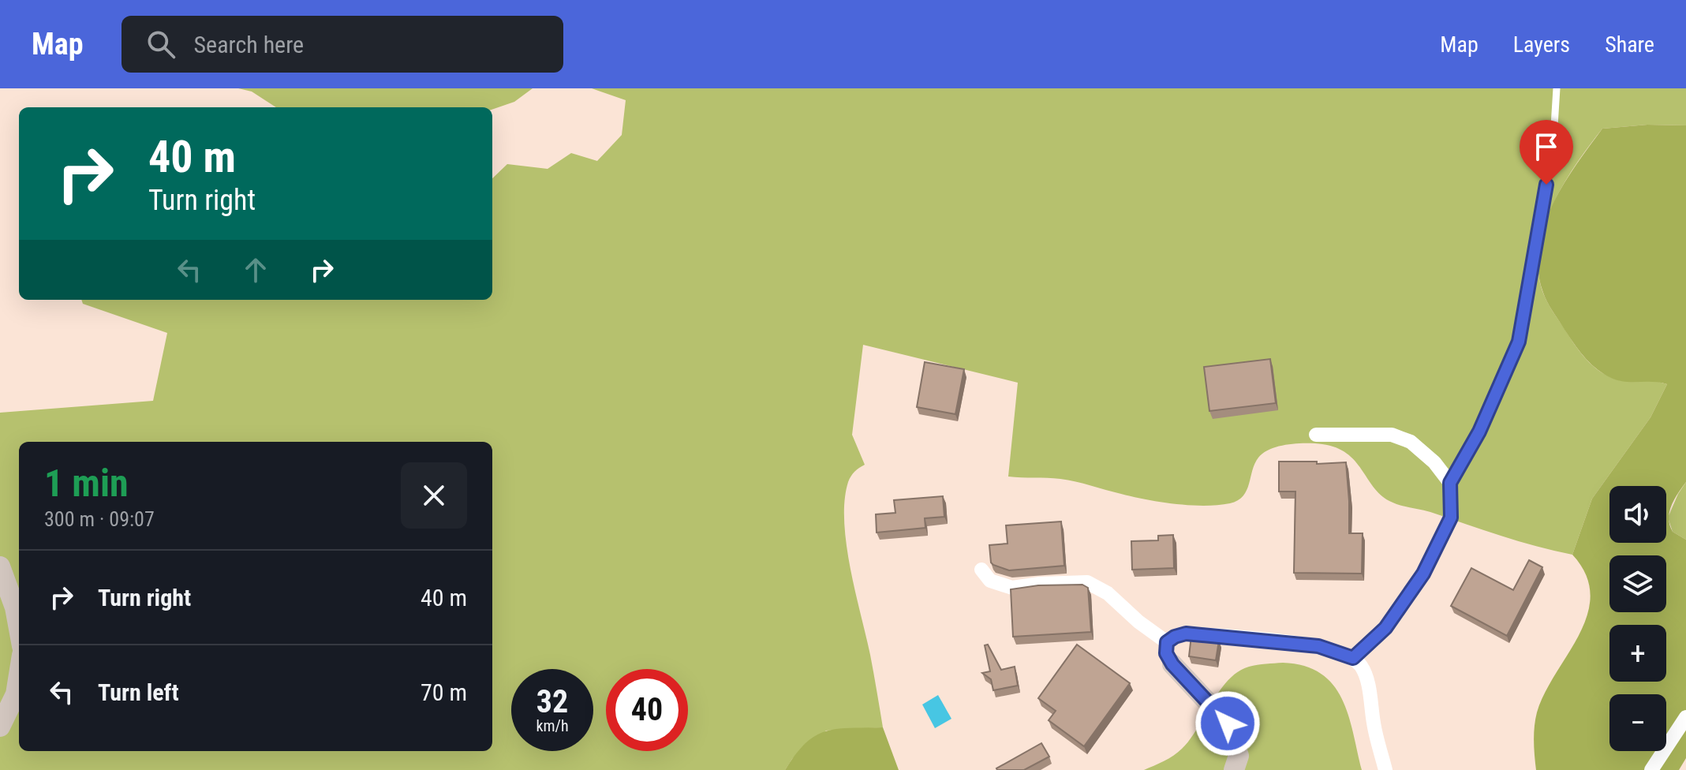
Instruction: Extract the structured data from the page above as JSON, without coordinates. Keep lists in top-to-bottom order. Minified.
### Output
{"page":{"header":"Map","search":"Search here","nav":["Map","Layers","Share"],"turn":["40 m","Turn right"],"heading":["1 min","300 m · 09:07"],"map_buttons":["+","−"],"list":[{"name":"Turn right","value":"40 m"},{"name":"Turn left","value":"70 m"}],"speed":"32 km/h","limit":"40"}}
